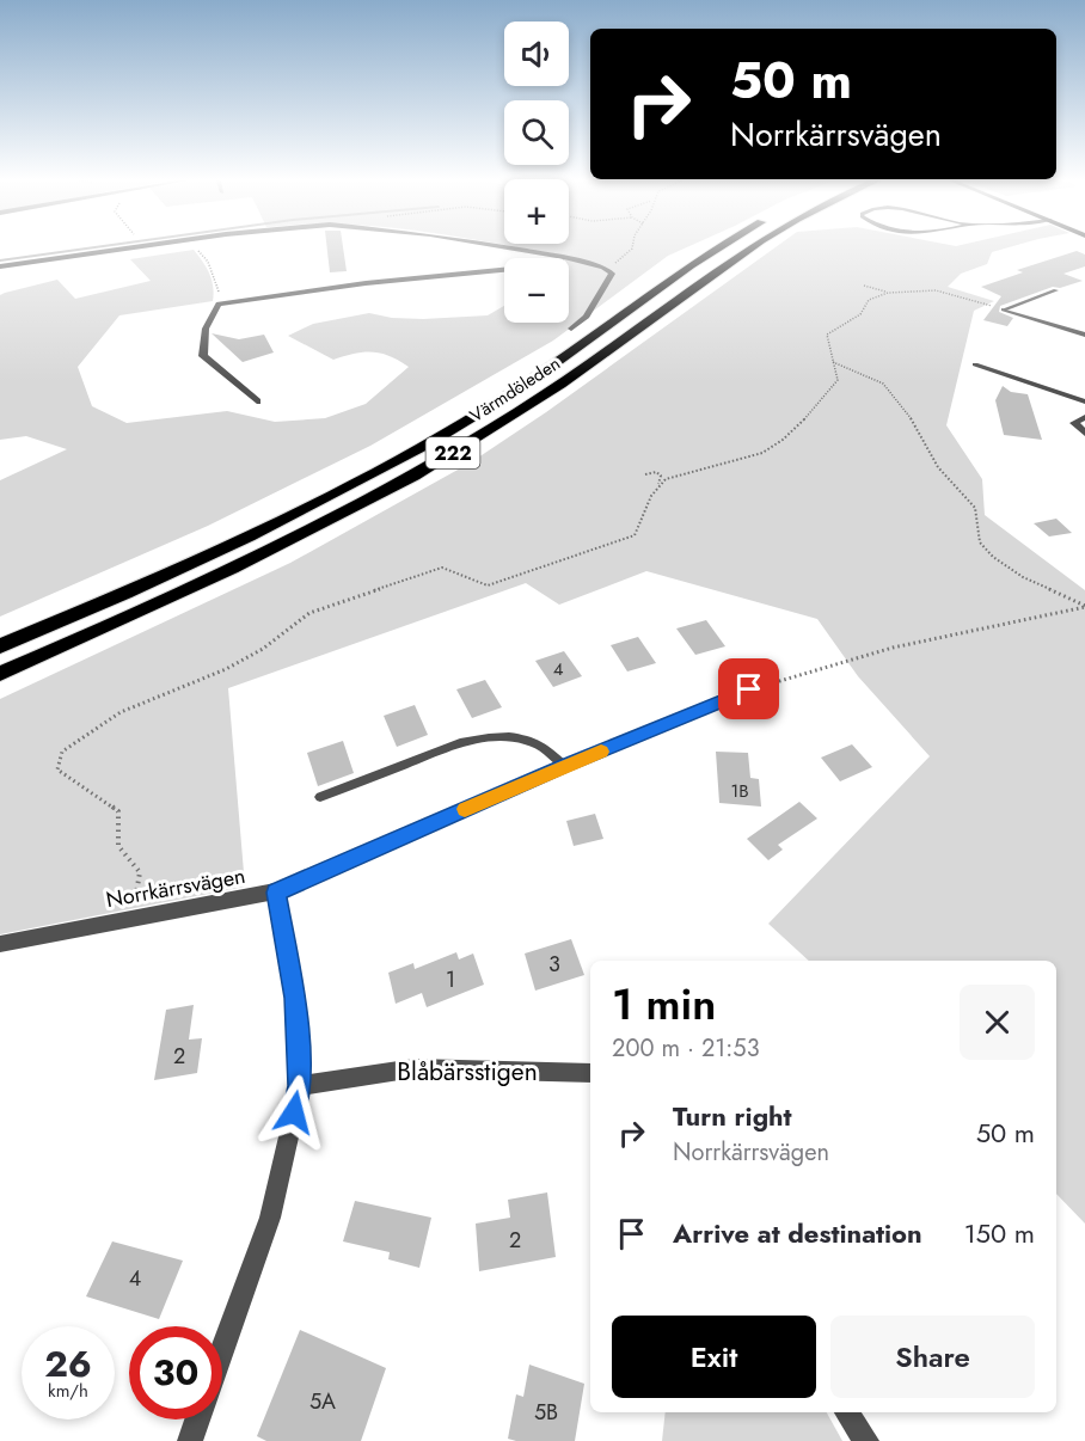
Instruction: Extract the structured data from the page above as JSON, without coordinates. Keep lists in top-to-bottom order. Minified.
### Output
{"streets":{"highway":["Värmdöleden","222"],"street":["Norrkärrsvägen","Blåbärsstigen"]},"house_numbers":["4","1B","3","1","2","2","4","5A","5B"],"page":{"map_buttons":["+","−"],"turn":["50 m","Norrkärrsvägen"],"heading":["1 min","200 m · 21:53"],"list":[{"name":"Turn right","note":"Norrkärrsvägen","value":"50 m"},{"name":"Arrive at destination","value":"150 m"}],"buttons":["Exit","Share"],"speed":"26 km/h","limit":"30"}}
